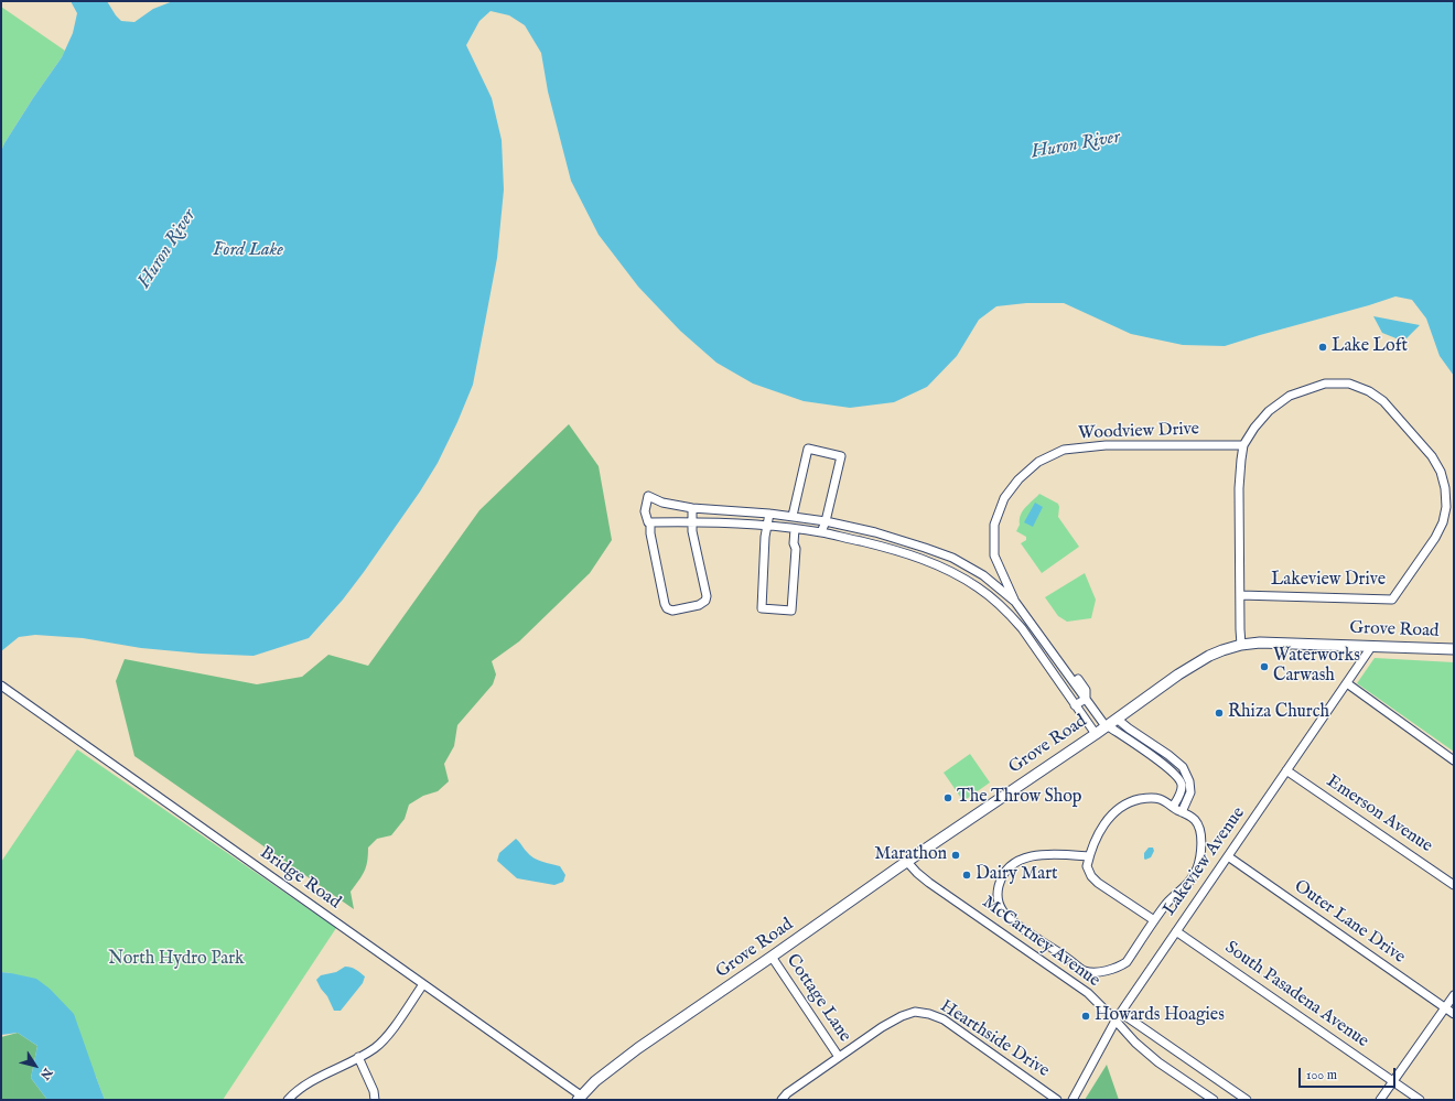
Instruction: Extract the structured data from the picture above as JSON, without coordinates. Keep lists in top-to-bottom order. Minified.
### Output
{"streets":{"main road":["Grove Road"],"street":["Woodview Drive","Lakeview Drive","Emerson Avenue","Lakeview Avenue","Bridge Road","Outer Lane Drive","McCartney Avenue","South Pasadena Avenue","Cottage Lane","Hearthside Drive"]},"crossings":[["Woodview Drive","Lakeview Drive"],["Grove Road","Lakeview Avenue"],["Grove Road","Bridge Road"],["Grove Road","McCartney Avenue"],["Grove Road","Cottage Lane"],["Emerson Avenue","Lakeview Avenue"],["Lakeview Avenue","Outer Lane Drive"],["Lakeview Avenue","McCartney Avenue"],["Lakeview Avenue","South Pasadena Avenue"],["Cottage Lane","Hearthside Drive"]],"water":["Huron River","Ford Lake"],"parks":["North Hydro Park"],"places":["Lake Loft","Waterworks Carwash","Rhiza Church","The Throw Shop","Marathon","Dairy Mart","Howards Hoagies"],"scale_bar":"100 m","north":"bottom right"}
